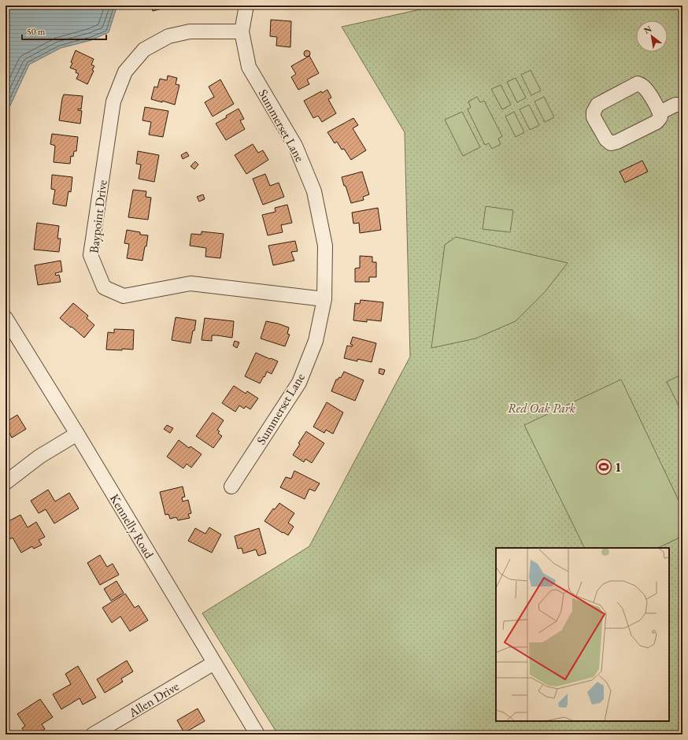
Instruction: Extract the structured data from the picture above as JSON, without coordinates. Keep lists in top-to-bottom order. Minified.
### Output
{"streets":{"street":["Summerset Lane","Baypoint Drive","Kennelly Road","Allen Drive"]},"crossings":[["Summerset Lane","Baypoint Drive"],["Kennelly Road","Allen Drive"]],"parks":["Red Oak Park"],"places":{"sports":["1"]},"scale_bar":"50 m","north":"top left"}
